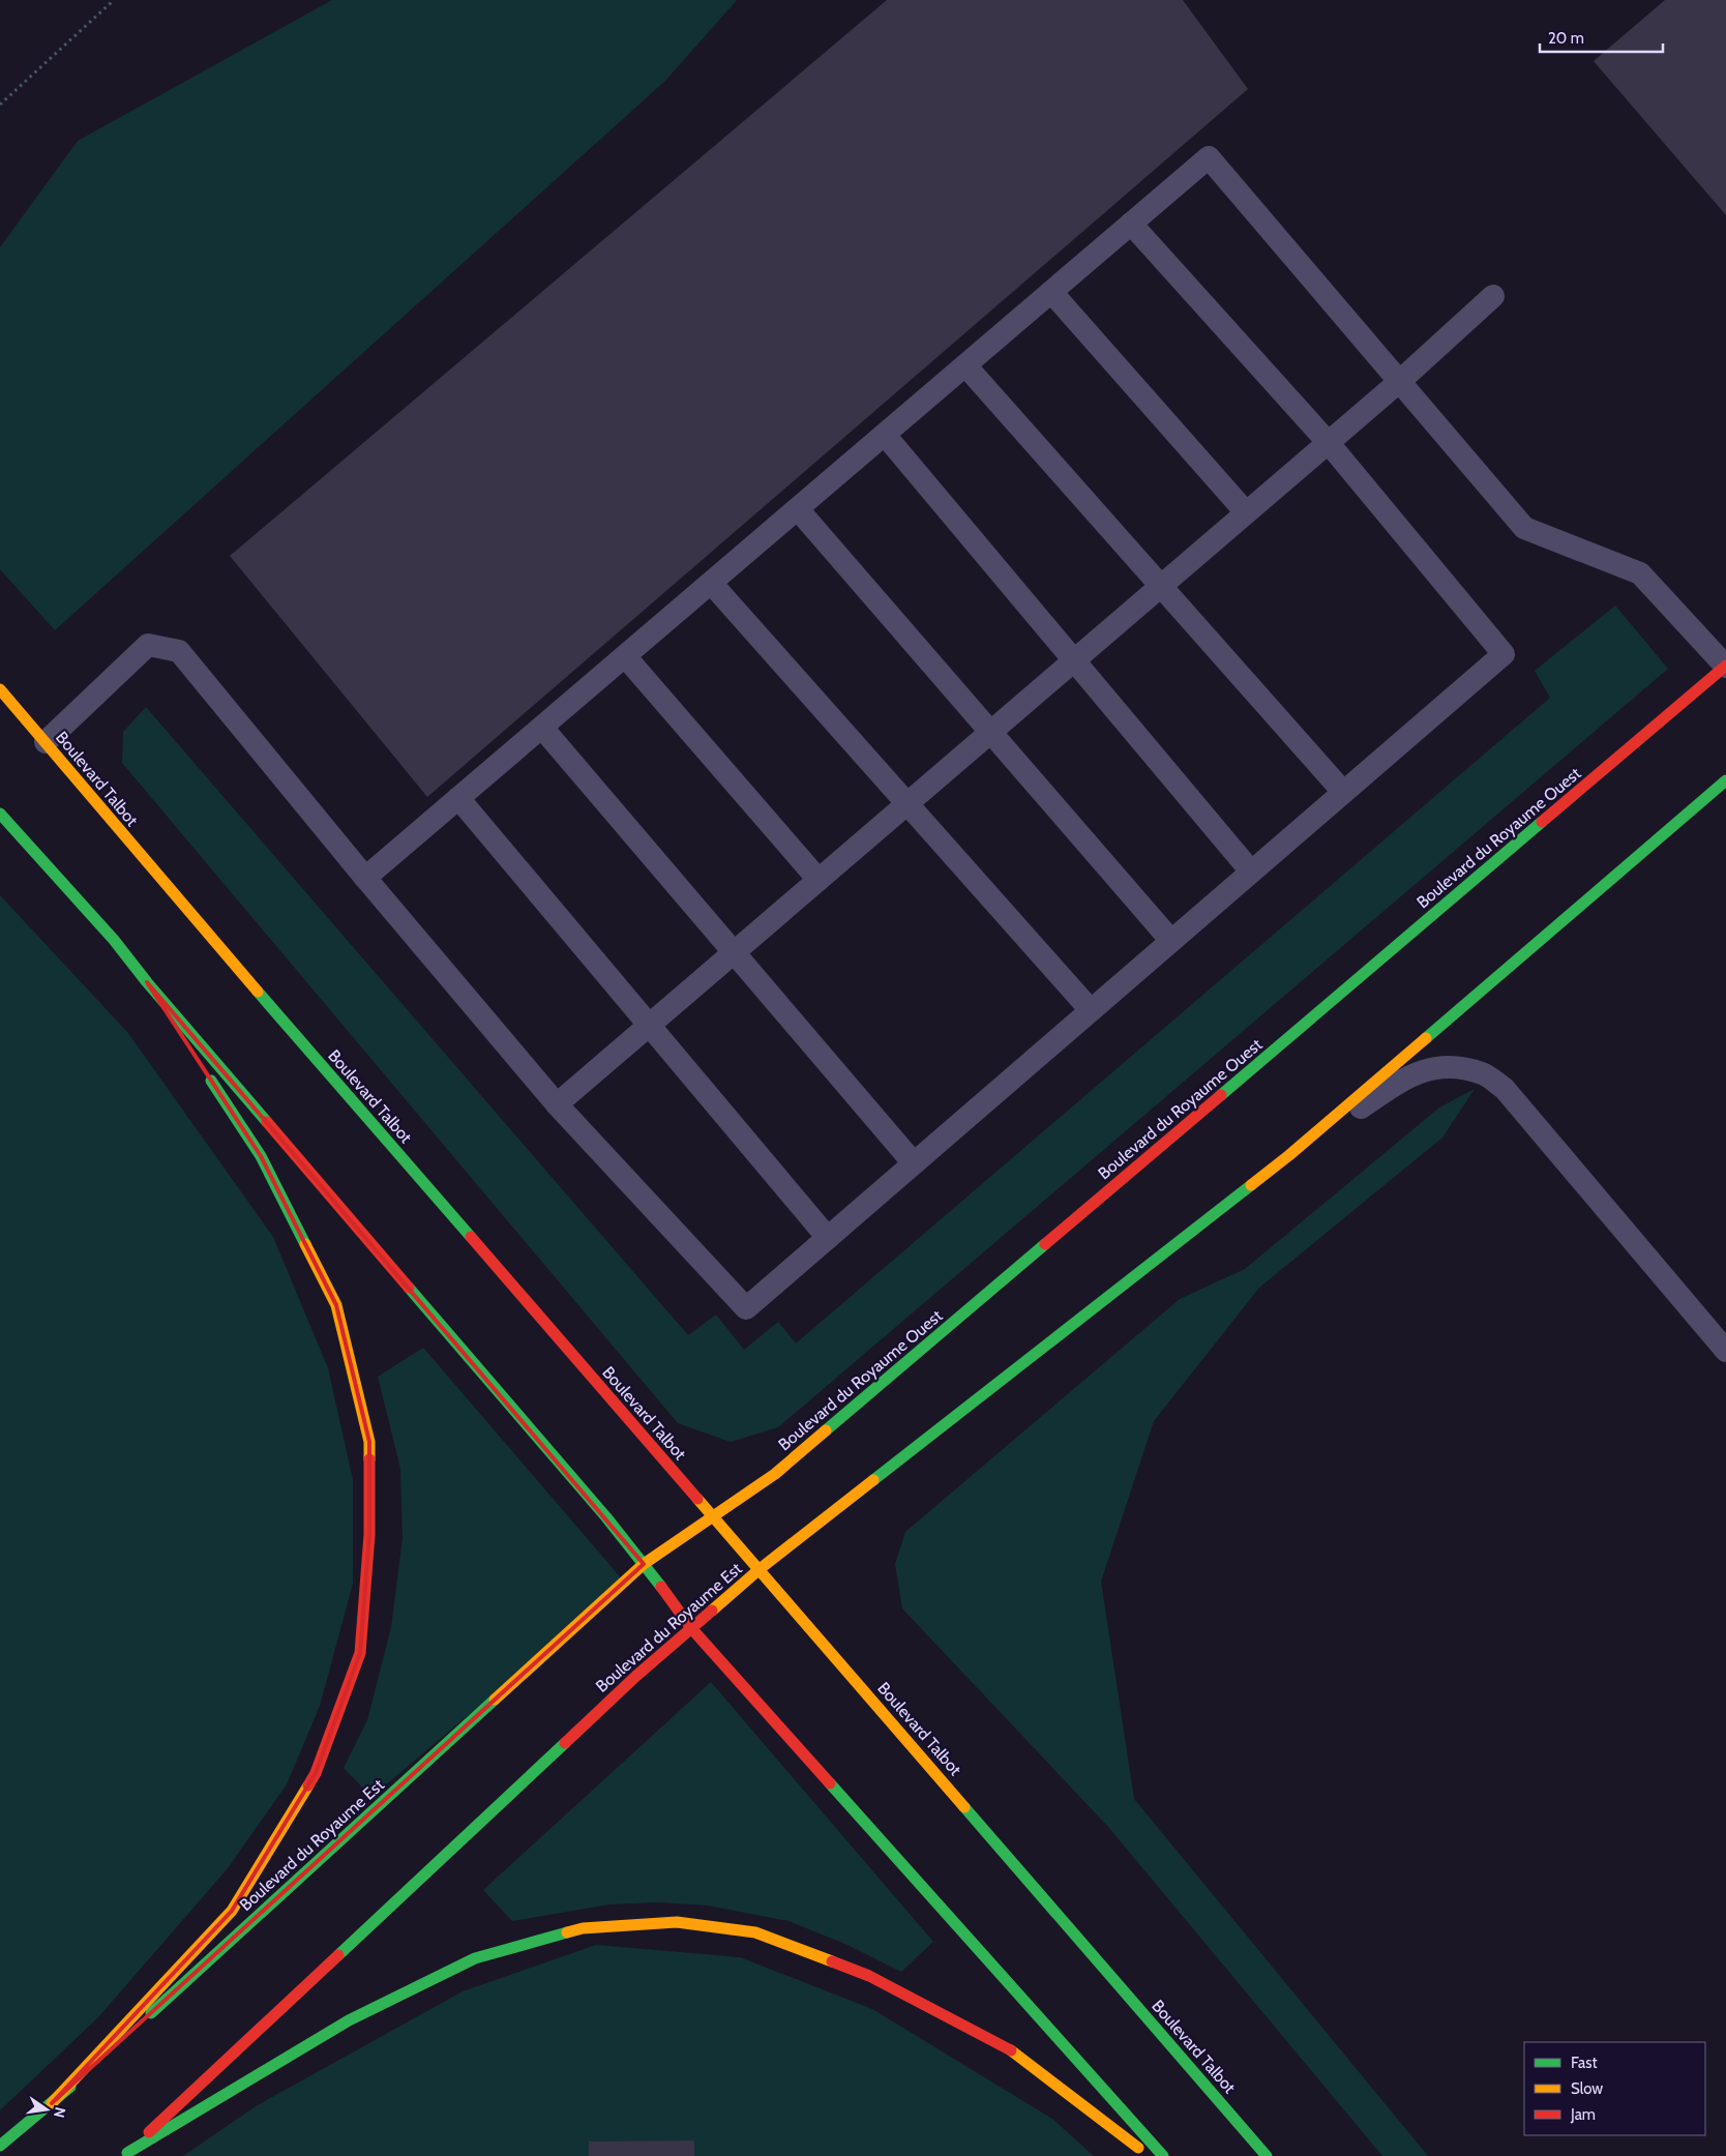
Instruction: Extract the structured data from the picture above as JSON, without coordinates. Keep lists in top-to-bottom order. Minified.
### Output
{"streets":{"main road":["Boulevard Talbot","Boulevard du Royaume Ouest","Boulevard du Royaume Est"]},"crossings":[["Boulevard Talbot","Boulevard du Royaume Ouest"],["Boulevard Talbot","Boulevard du Royaume Est"],["Boulevard du Royaume Ouest","Boulevard du Royaume Est"]],"legend":["Fast","Slow","Jam"],"scale_bar":"20 m","north":"right"}
